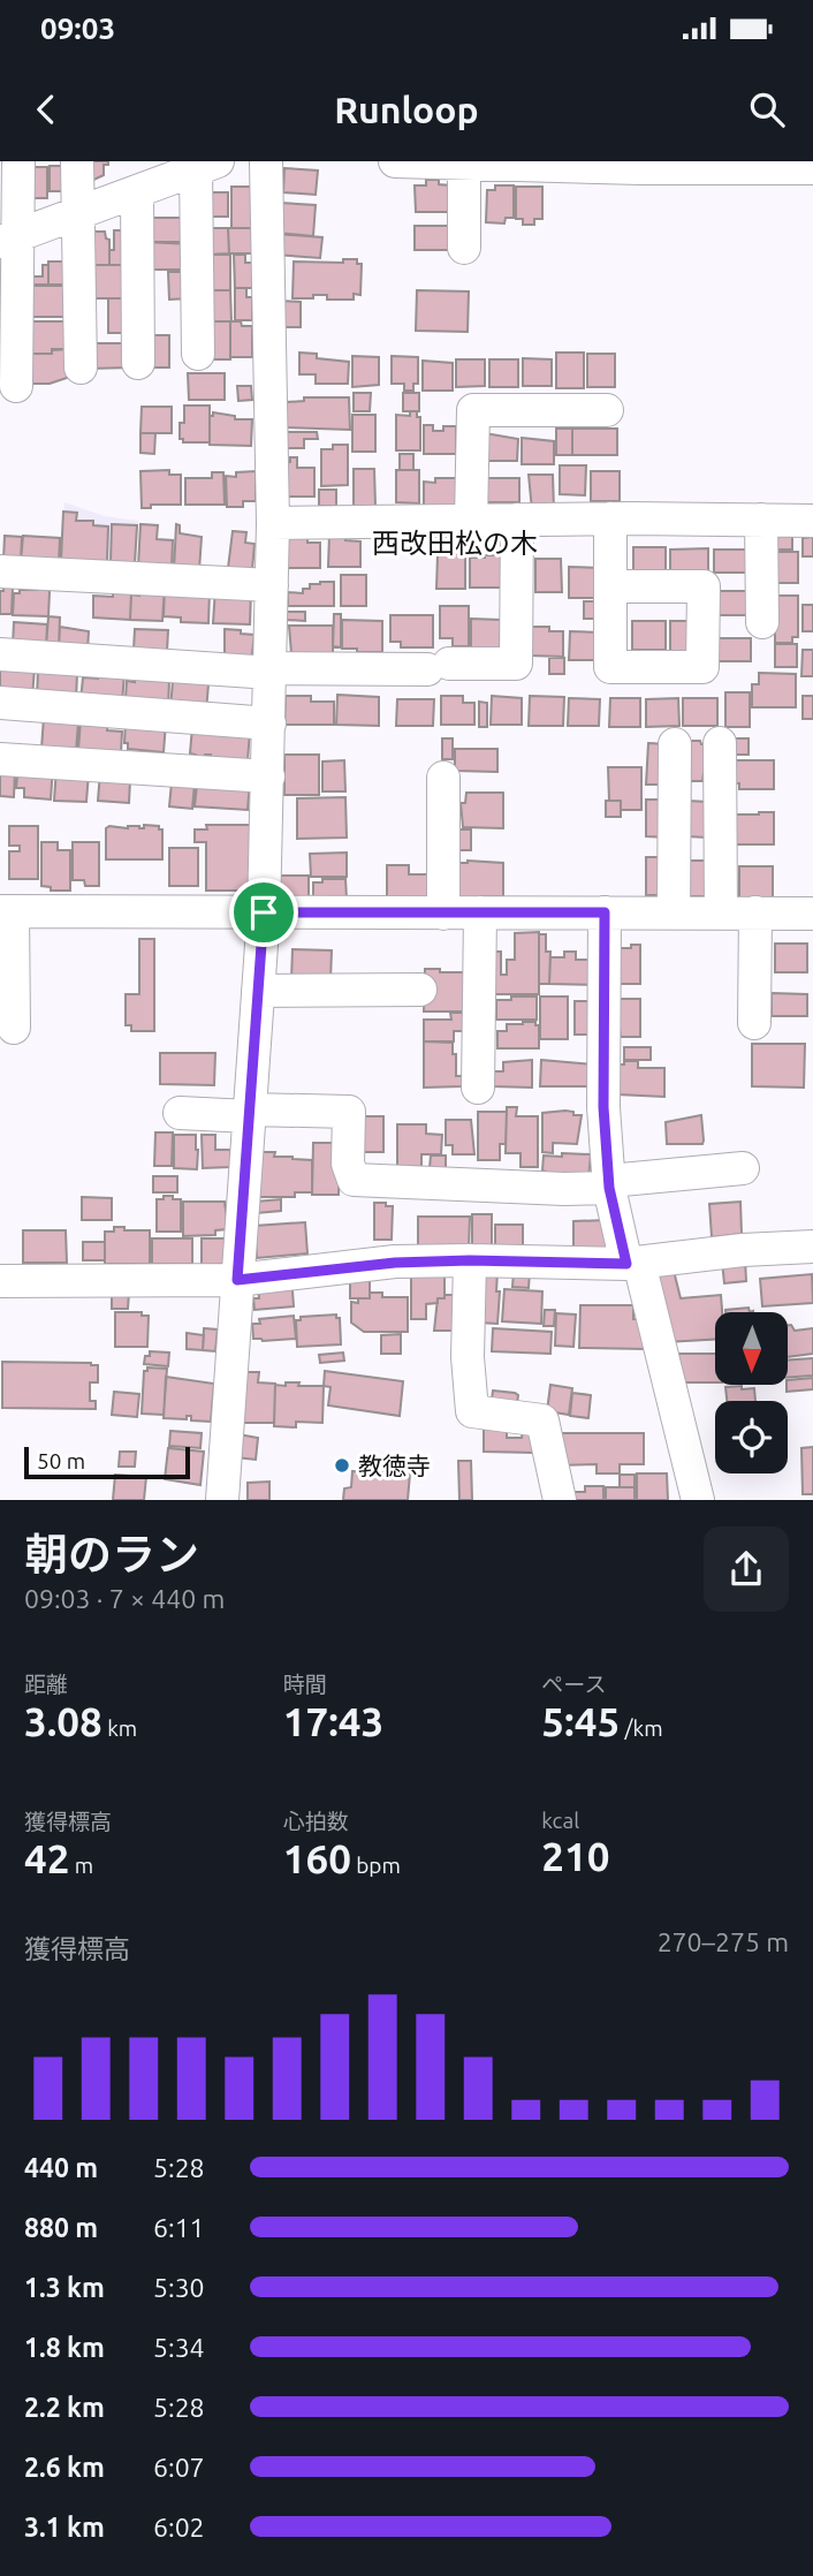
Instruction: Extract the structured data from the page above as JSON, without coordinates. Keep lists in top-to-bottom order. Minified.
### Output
{"districts":["西改田松の木"],"places":["教徳寺"],"scale_bar":"50 m","north":"bottom","page":{"status":"09:03","header":"Runloop","scale":"50 m","heading":["朝のラン","09:03 · 7 × 440 m"],"stats":[["距離","3.08 km"],["時間","17:43"],["ペース","5:45 /km"],["獲得標高","42 m"],["心拍数","160 bpm"],["kcal","210"]],"chart":["獲得標高","270–275 m"],"list":[{"name":"440 m","note":"5:28"},{"name":"880 m","note":"6:11"},{"name":"1.3 km","note":"5:30"},{"name":"1.8 km","note":"5:34"},{"name":"2.2 km","note":"5:28"},{"name":"2.6 km","note":"6:07"},{"name":"3.1 km","note":"6:02"}]}}
